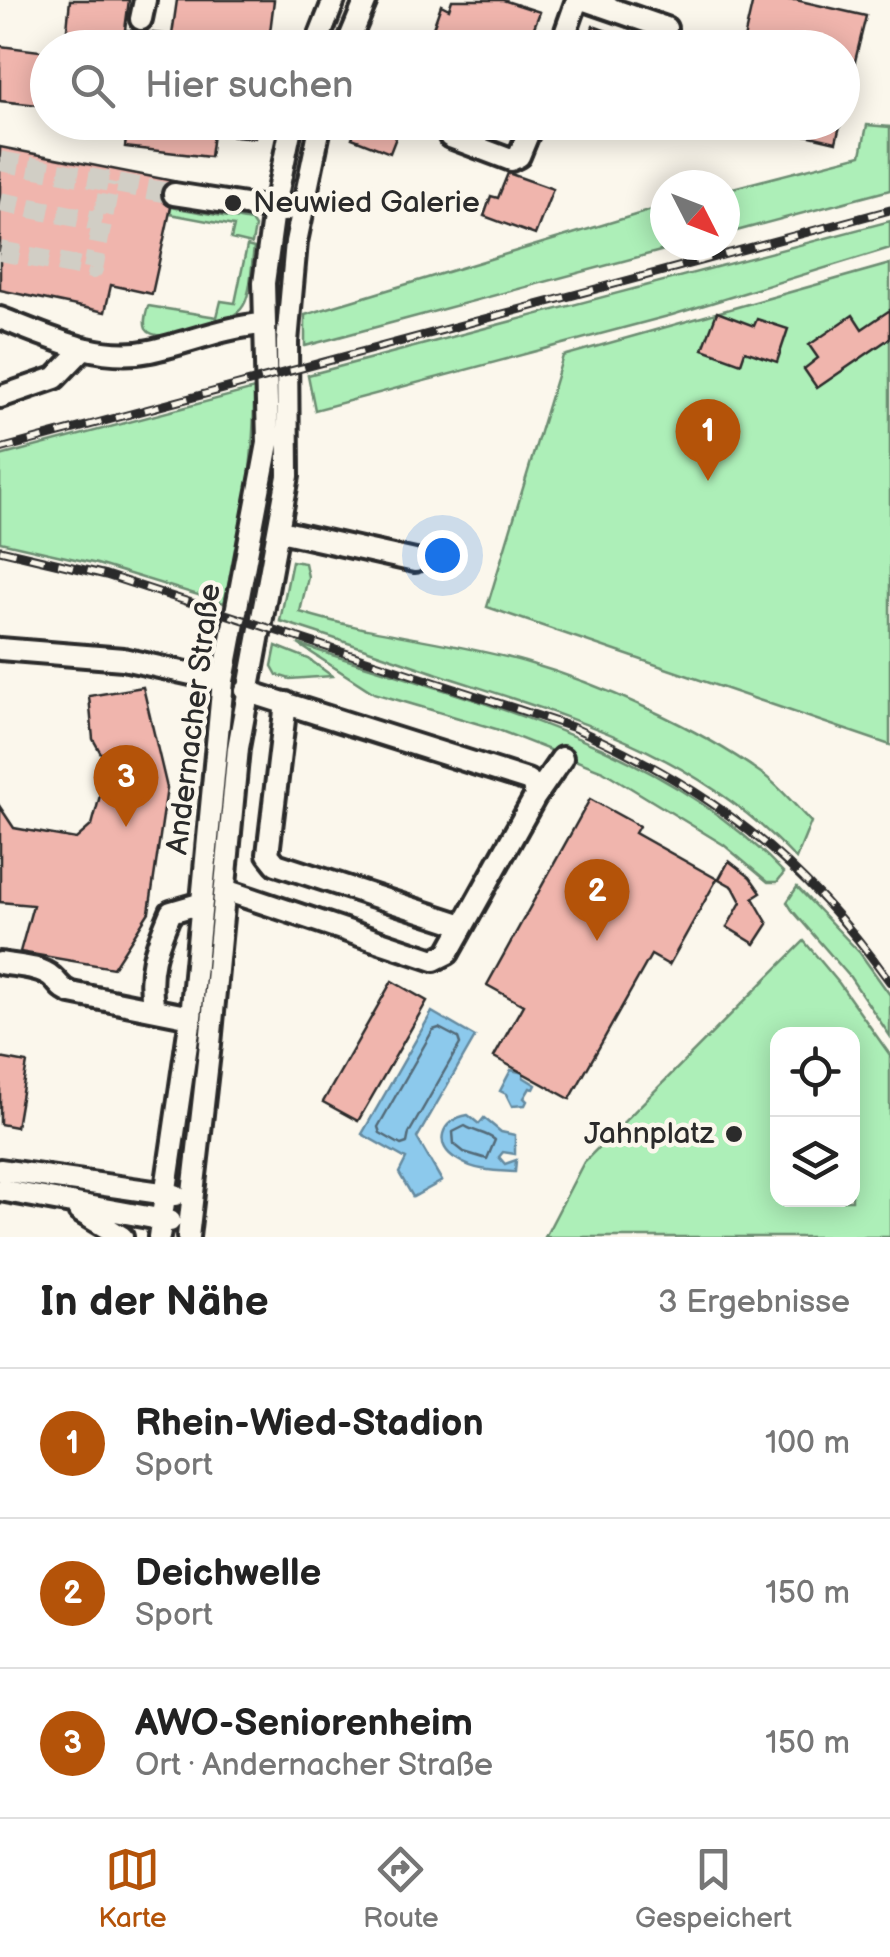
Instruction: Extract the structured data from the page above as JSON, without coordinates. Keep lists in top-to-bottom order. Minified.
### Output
{"streets":{"street":["Andernacher Straße"]},"places":["Neuwied Galerie","Jahnplatz"],"north":"bottom right","page":{"search":"Hier suchen","pins":["1","3","2"],"heading":["In der Nähe","3 Ergebnisse"],"list":[{"mark":"1","name":"Rhein-Wied-Stadion","note":"Sport","value":"100 m"},{"mark":"2","name":"Deichwelle","note":"Sport","value":"150 m"},{"mark":"3","name":"AWO-Seniorenheim","note":"Ort · Andernacher Straße","value":"150 m"}],"nav":["Karte","Route","Gespeichert"]}}
